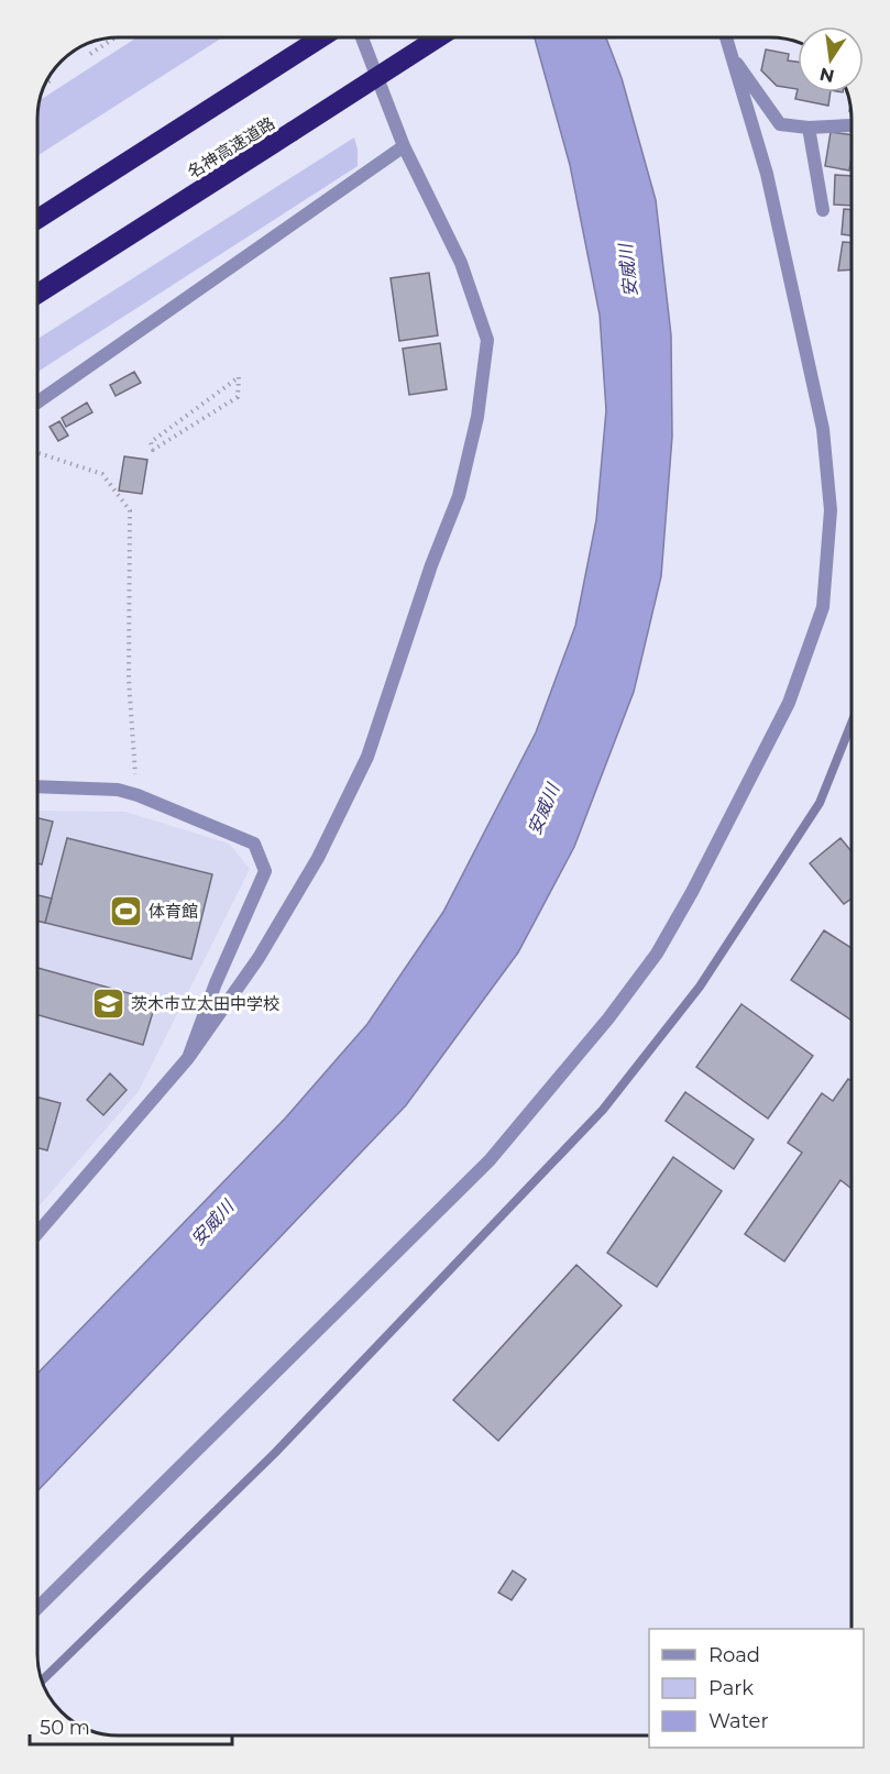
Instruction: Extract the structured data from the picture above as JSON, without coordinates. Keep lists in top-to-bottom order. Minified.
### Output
{"streets":{"highway":["名神高速道路"]},"water":["安威川"],"places":{"sports":["体育館"],"school or university":["茨木市立太田中学校"]},"legend":["Road","Park","Water"],"scale_bar":"50 m","north":"bottom"}
